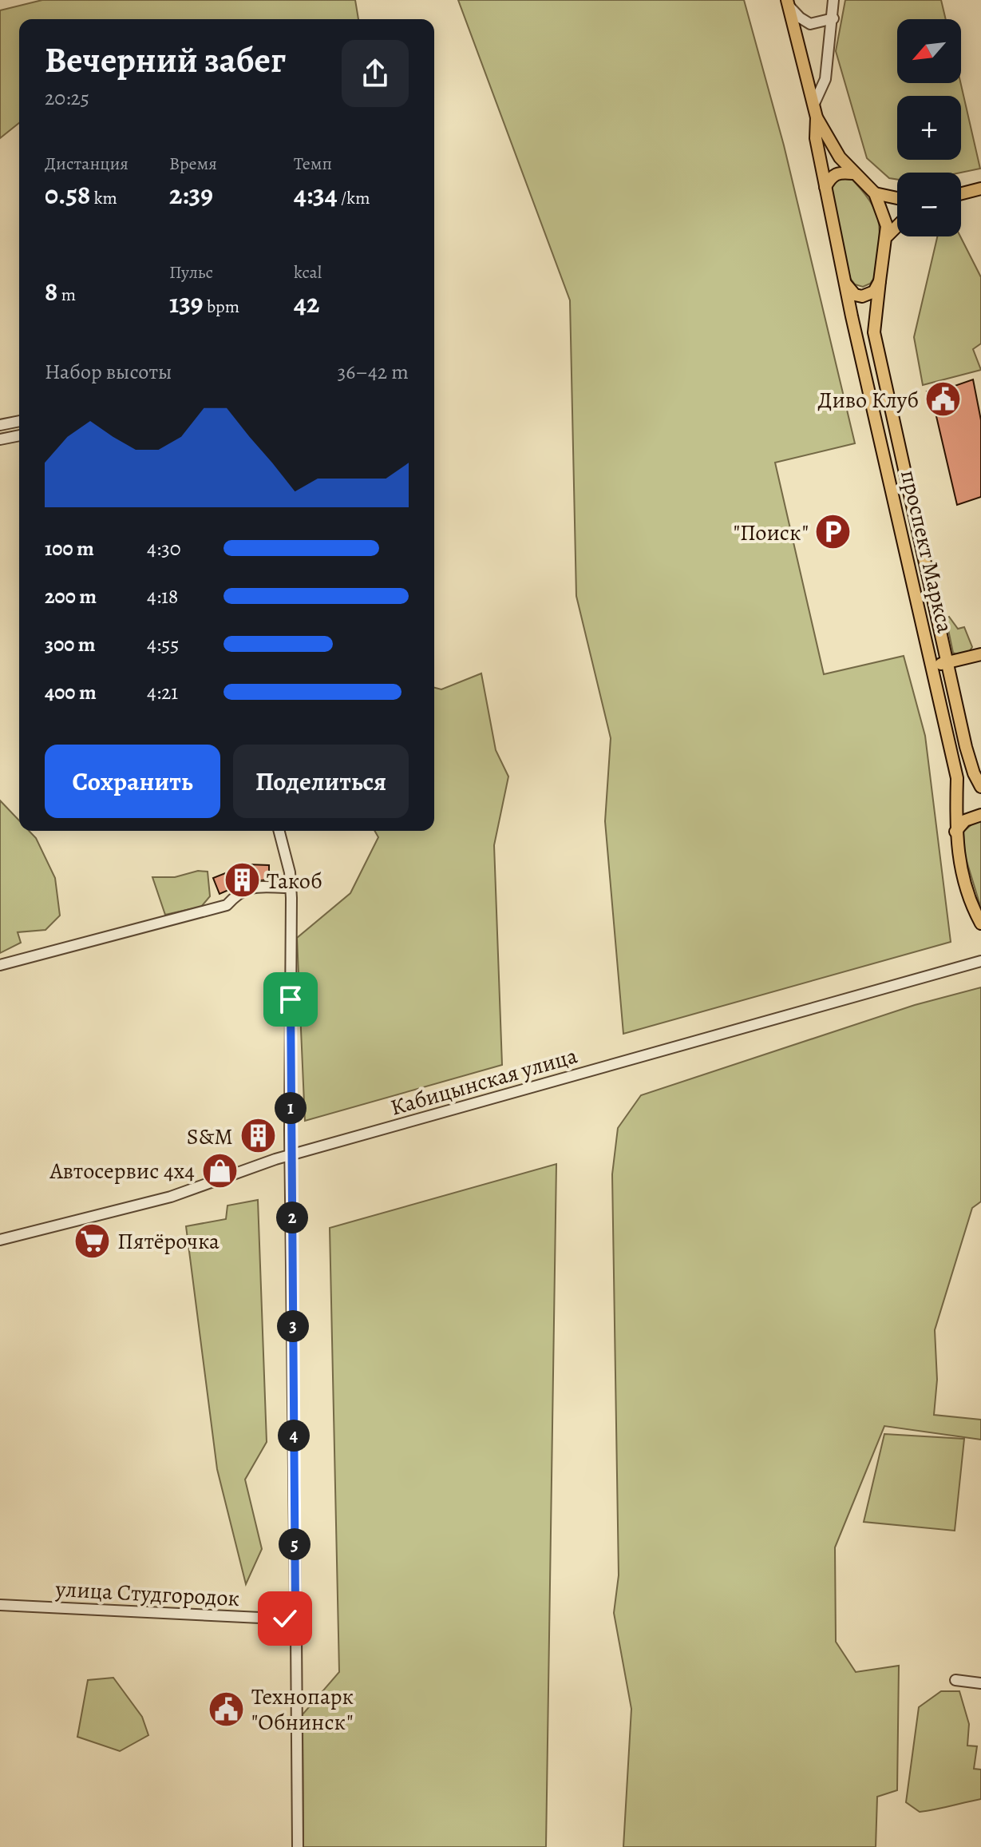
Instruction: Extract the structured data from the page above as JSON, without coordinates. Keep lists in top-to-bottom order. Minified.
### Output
{"streets":{"main road":["проспект Маркса"],"street":["Кабицынская улица","улица Студгородок"]},"places":{"public building":["Диво Клуб","Технопарк \"Обнинск\""],"parking":["\"Поиск\""],"building":["Такоб","S&M"],"shop":["Автосервис 4х4"],"supermarket":["Пятёрочка"]},"north":"bottom left","page":{"map_buttons":["+","−"],"heading":["Вечерний забег","20:25"],"stats":[["Дистанция","0.58 km"],["Время","2:39"],["Темп","4:34 /km"],["8 m"],["Пульс","139 bpm"],["kcal","42"]],"chart":["Набор высоты","36–42 m"],"list":[{"name":"100 m","note":"4:30"},{"name":"200 m","note":"4:18"},{"name":"300 m","note":"4:55"},{"name":"400 m","note":"4:21"}],"buttons":["Сохранить","Поделиться"],"pins":["1","2","3","4","5"]}}
